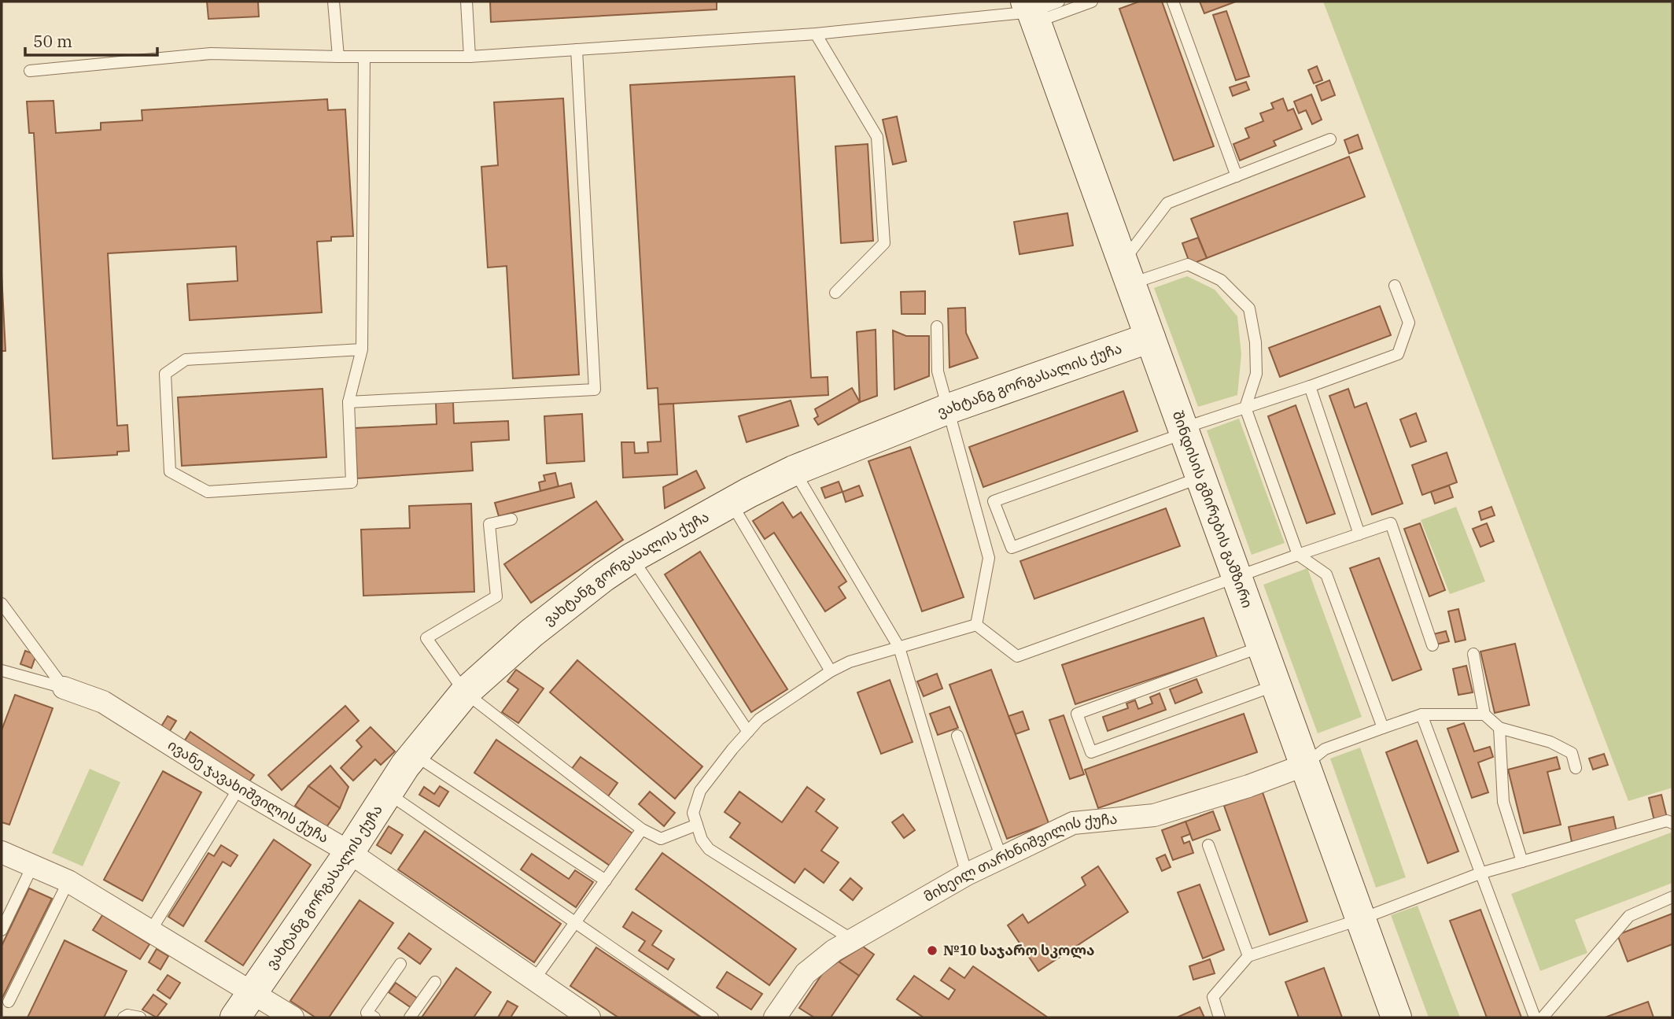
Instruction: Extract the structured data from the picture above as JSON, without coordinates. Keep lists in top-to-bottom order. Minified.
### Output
{"streets":{"street":["ვახტანგ გორგასალის ქუჩა","შინდისის გმირების გამზირი","ივანე ჯავახიშვილის ქუჩა","მიხეილ თარხნიშვილის ქუჩა"]},"crossings":[["ვახტანგ გორგასალის ქუჩა","შინდისის გმირების გამზირი"],["ვახტანგ გორგასალის ქუჩა","ივანე ჯავახიშვილის ქუჩა"],["შინდისის გმირების გამზირი","მიხეილ თარხნიშვილის ქუჩა"]],"places":["№10 საჯარო სკოლა"],"scale_bar":"50 m"}
